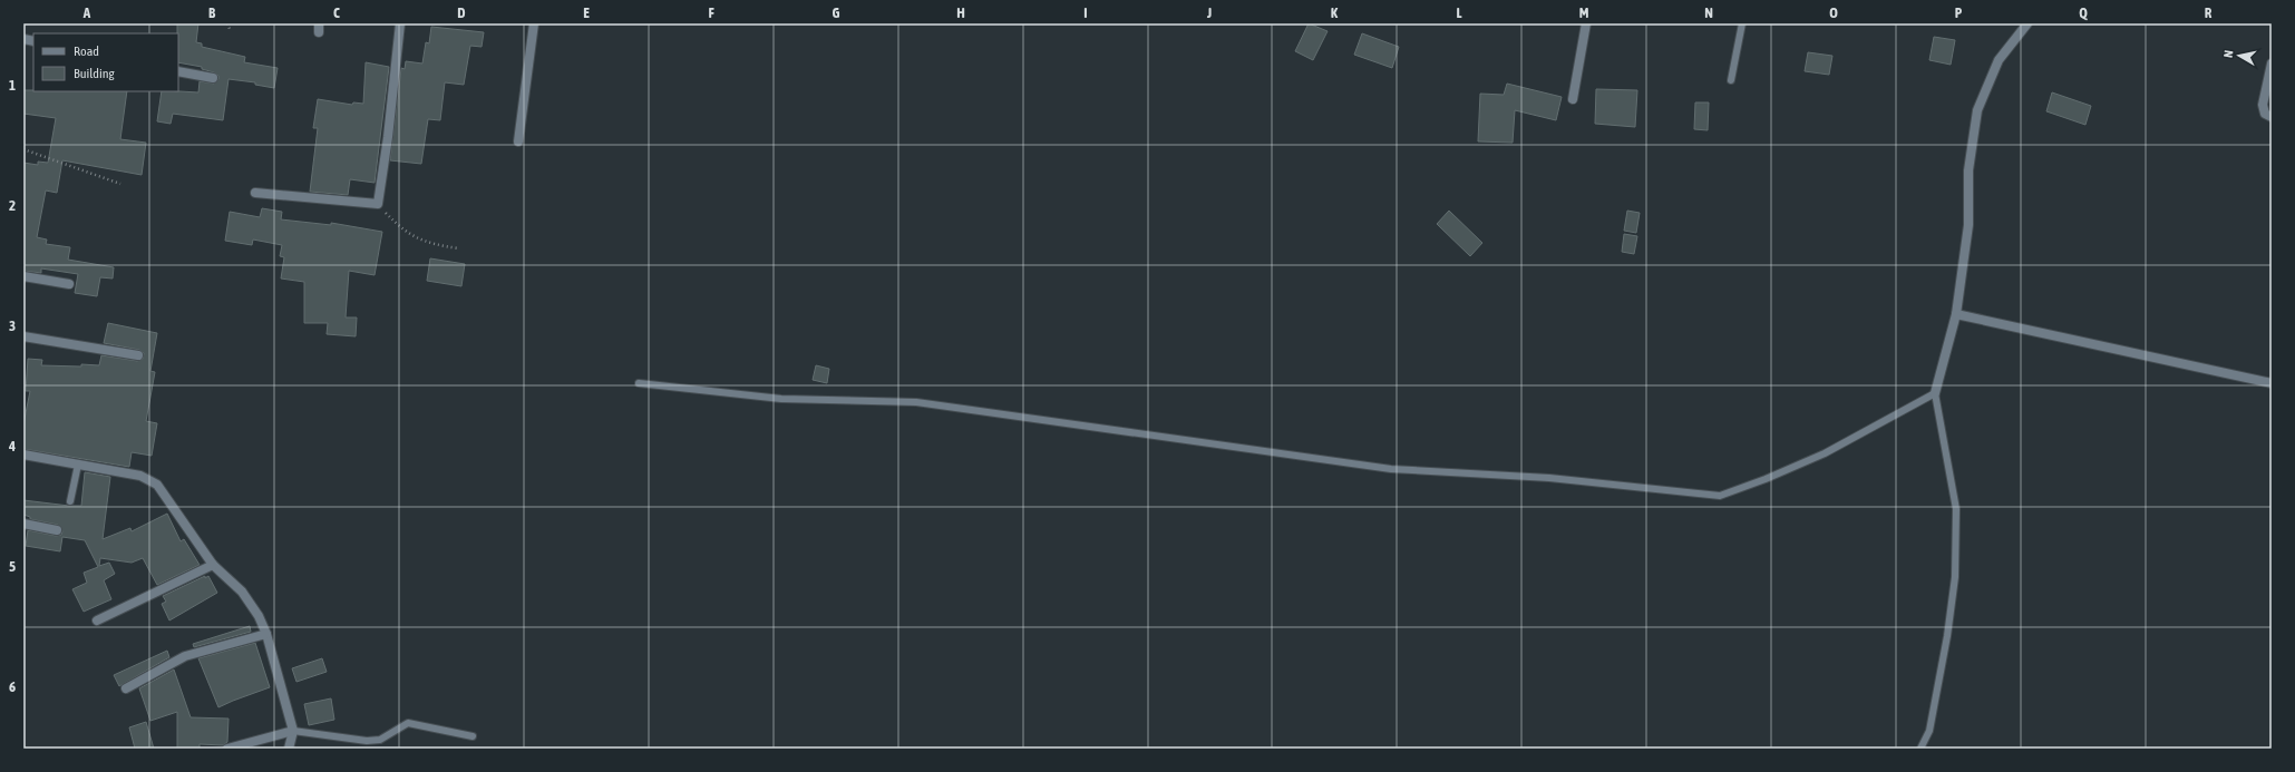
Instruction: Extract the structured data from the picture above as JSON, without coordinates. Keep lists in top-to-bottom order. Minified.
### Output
{"legend":["Road","Building"],"north":"left","grid":{"columns":["A","B","C","D","E","F","G","H","I","J","K","L","M","N","O","P","Q","R"],"rows":["1","2","3","4","5","6"]}}
